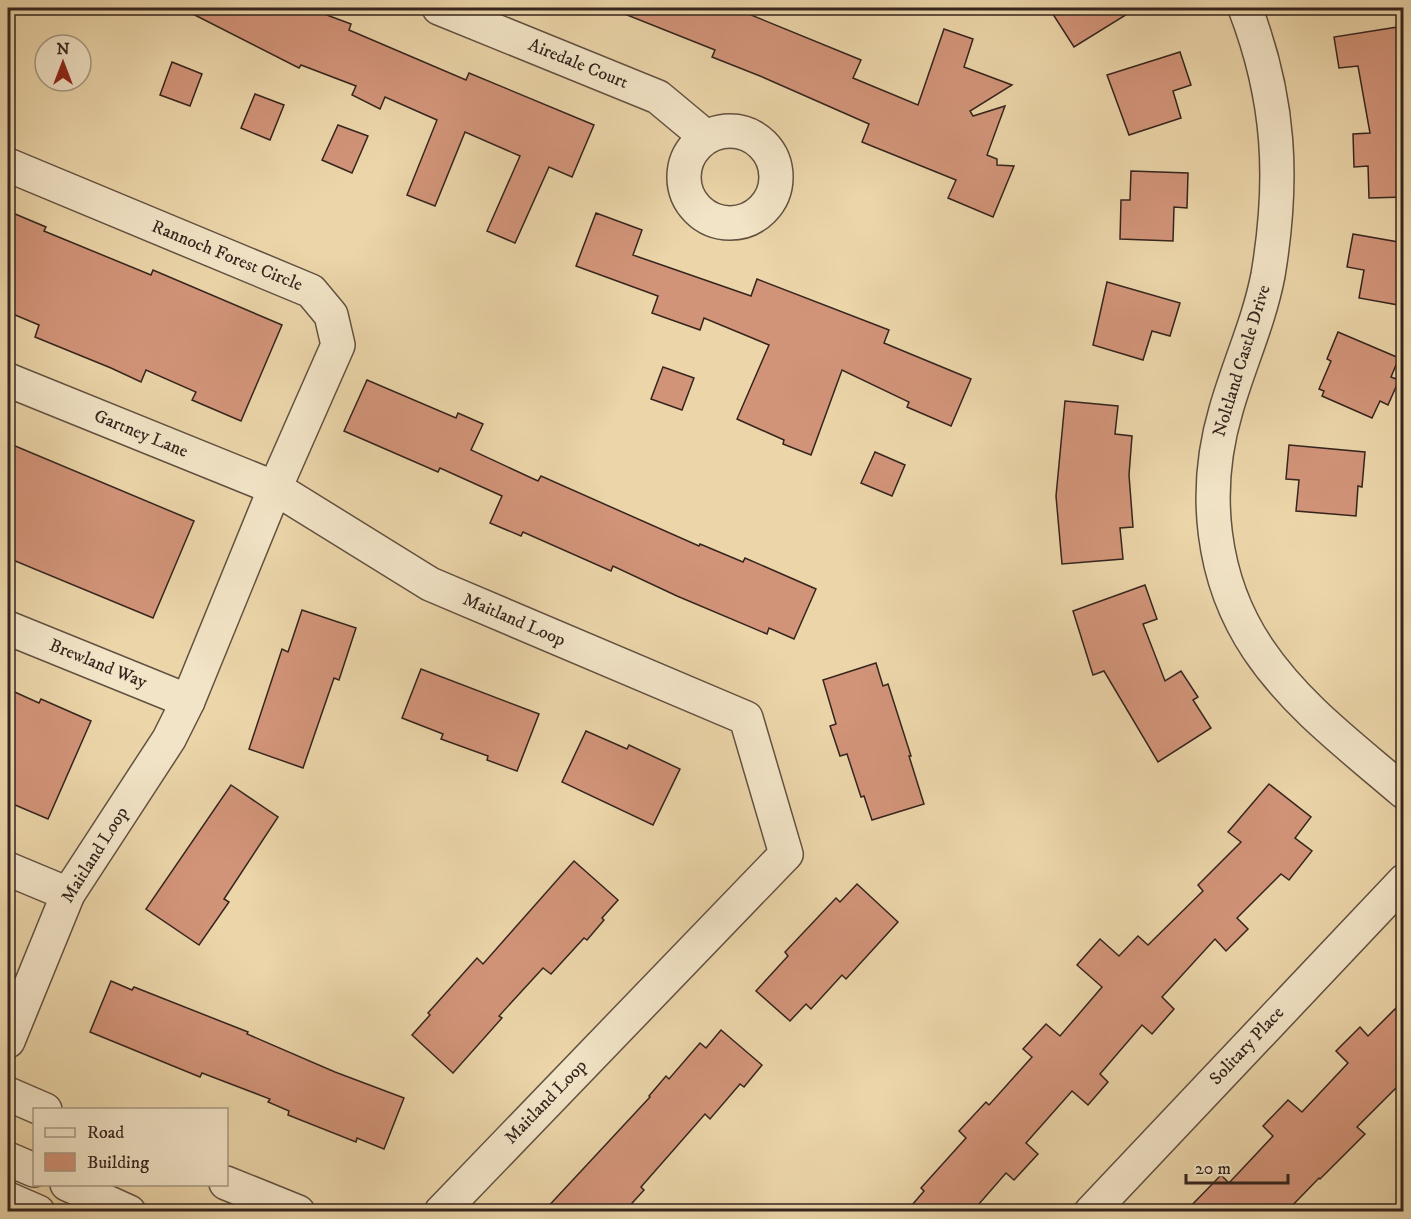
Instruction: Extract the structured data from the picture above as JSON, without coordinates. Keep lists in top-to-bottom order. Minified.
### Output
{"streets":{"street":["Airedale Court","Rannoch Forest Circle","Noltland Castle Drive","Gartney Lane","Maitland Loop","Brewland Way","Solitary Place"]},"crossings":[["Rannoch Forest Circle","Gartney Lane"],["Rannoch Forest Circle","Maitland Loop"],["Gartney Lane","Maitland Loop"],["Maitland Loop","Brewland Way"]],"legend":["Road","Building"],"scale_bar":"20 m","north":"top"}
